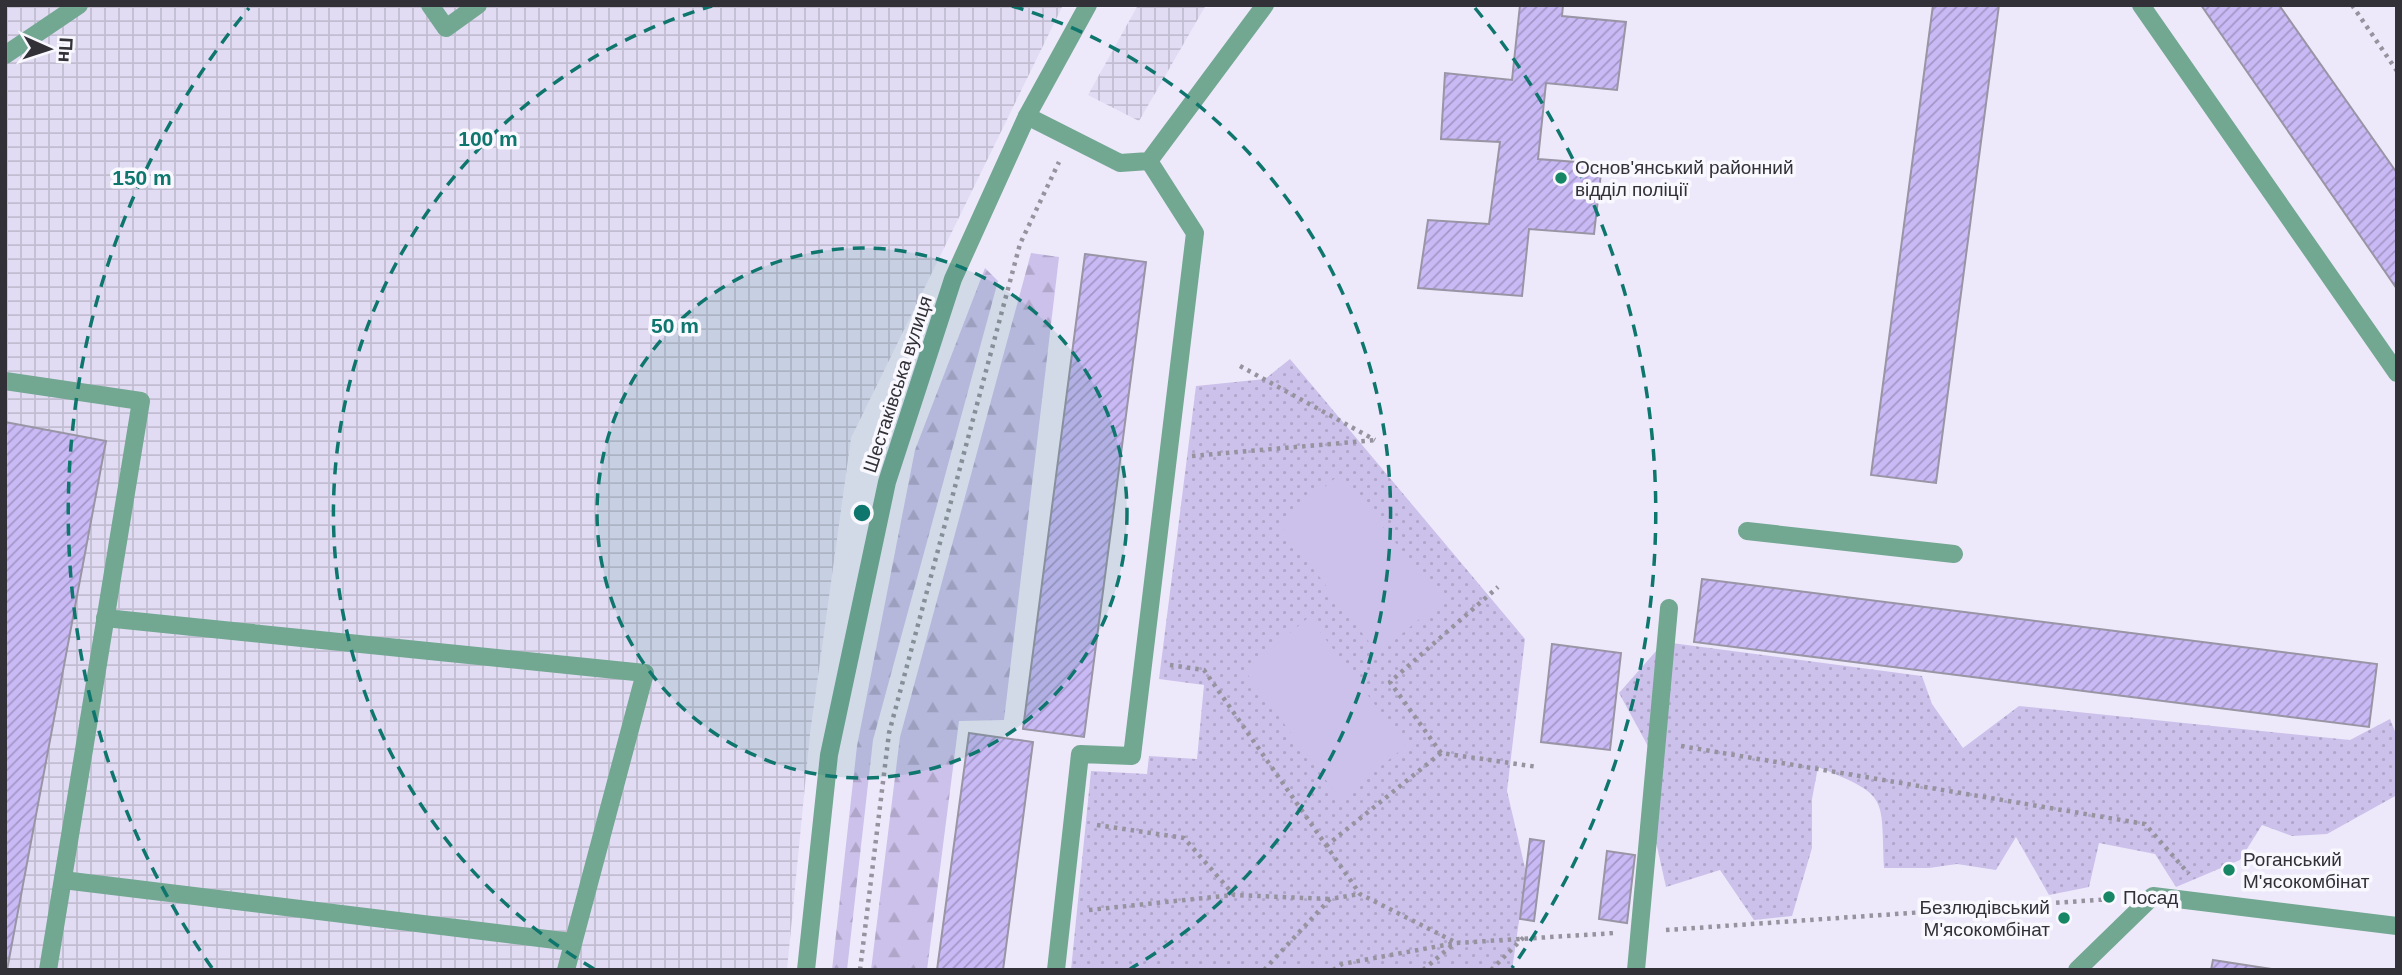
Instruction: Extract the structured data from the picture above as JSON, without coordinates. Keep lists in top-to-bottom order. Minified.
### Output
{"streets":{"street":["Шестаківська вулиця"]},"places":["Основ'янський районний відділ поліції","Роганський М'ясокомбінат","Посад","Бeзлюдівський М'ясокомбінат"],"north":"right","rings":["100 m","150 m","50 m"]}
